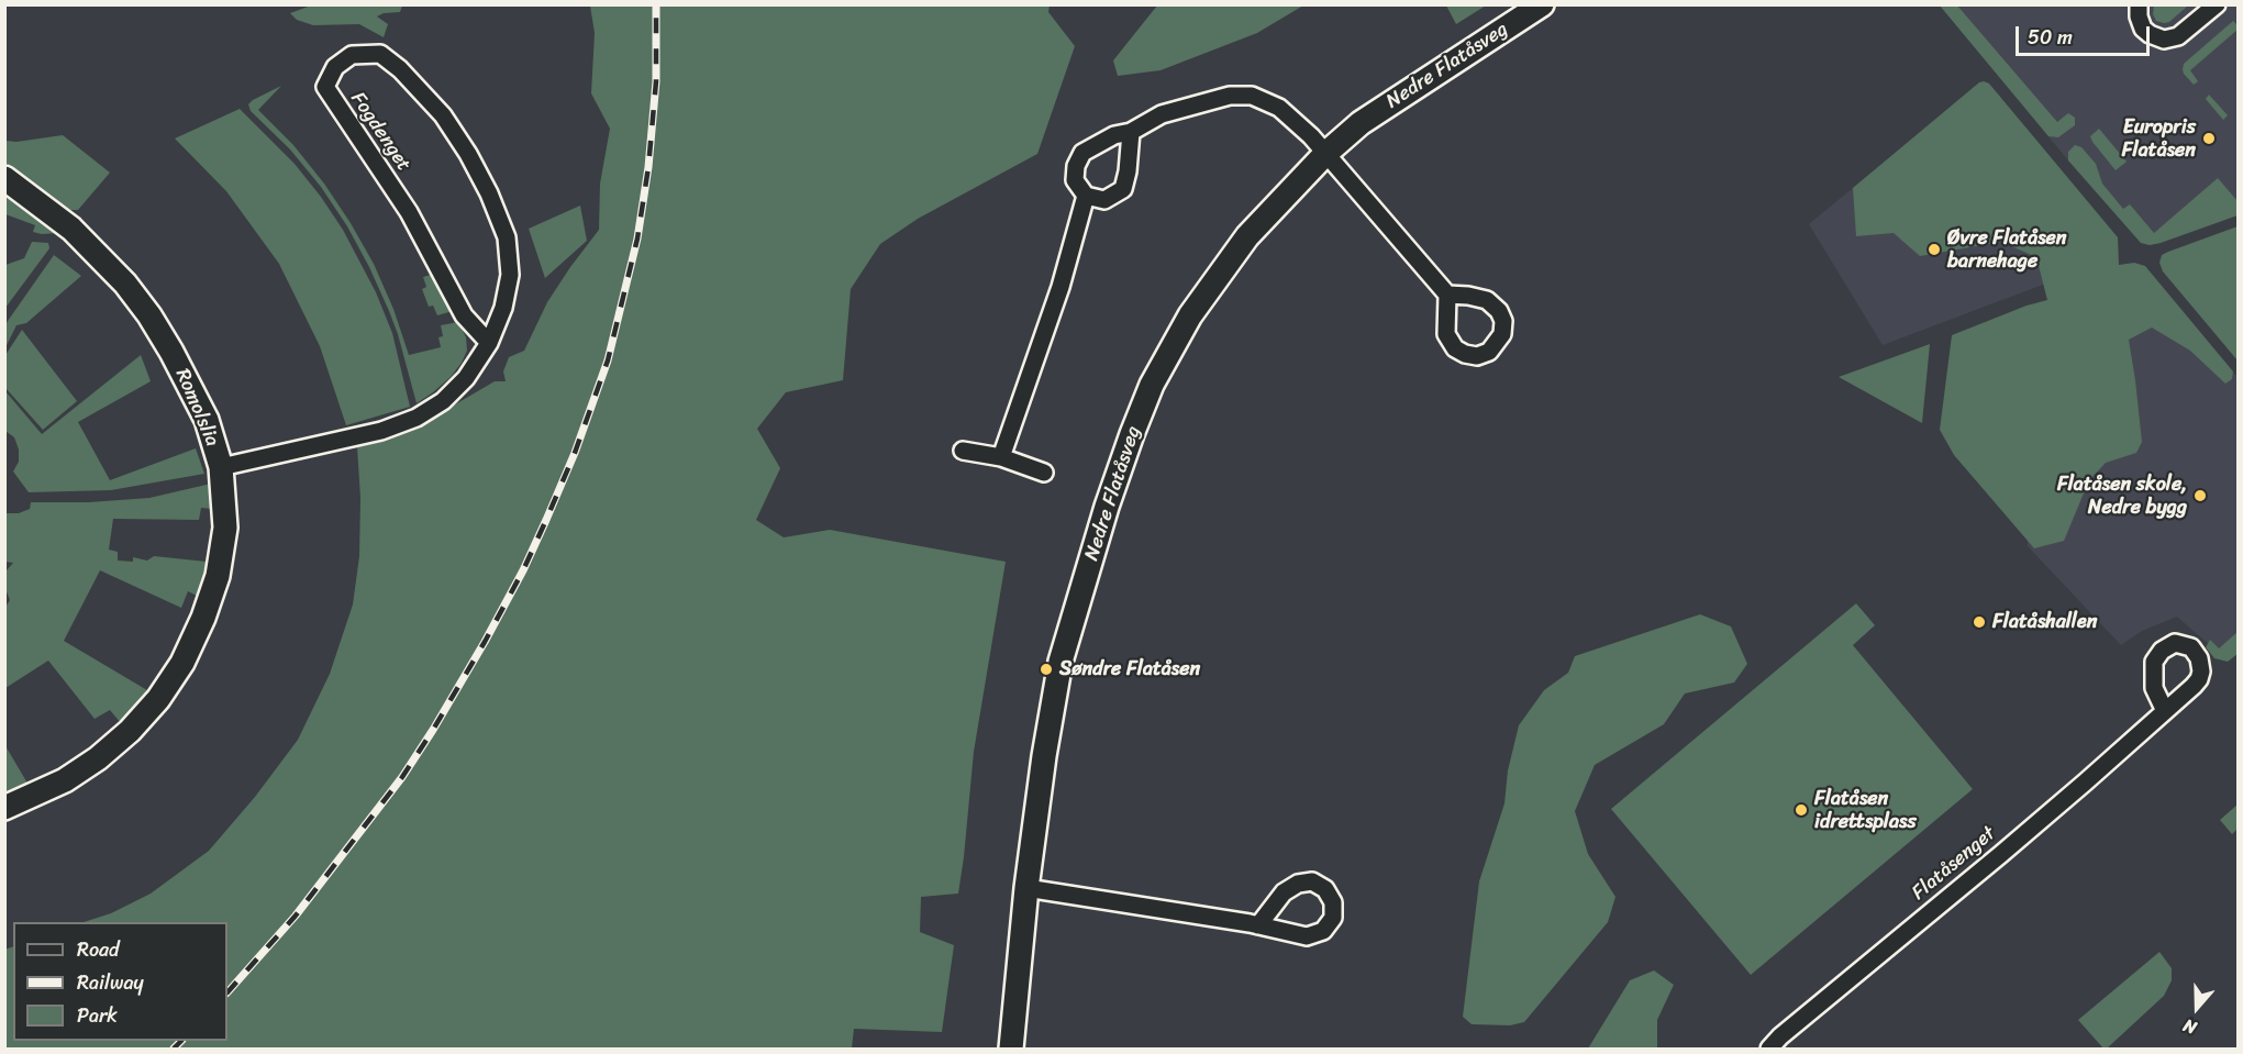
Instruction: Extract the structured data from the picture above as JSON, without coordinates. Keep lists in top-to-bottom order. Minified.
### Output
{"streets":{"street":["Nedre Flatåsveg","Fogdenget","Romolslia","Flatåsenget"]},"crossings":[["Fogdenget","Romolslia"]],"places":["Europris Flatåsen","Øvre Flatåsen barnehage","Flatåsen skole, Nedre bygg","Flatåshallen","Søndre Flatåsen","Flatåsen idrettsplass"],"legend":["Road","Railway","Park"],"scale_bar":"50 m","north":"bottom"}
